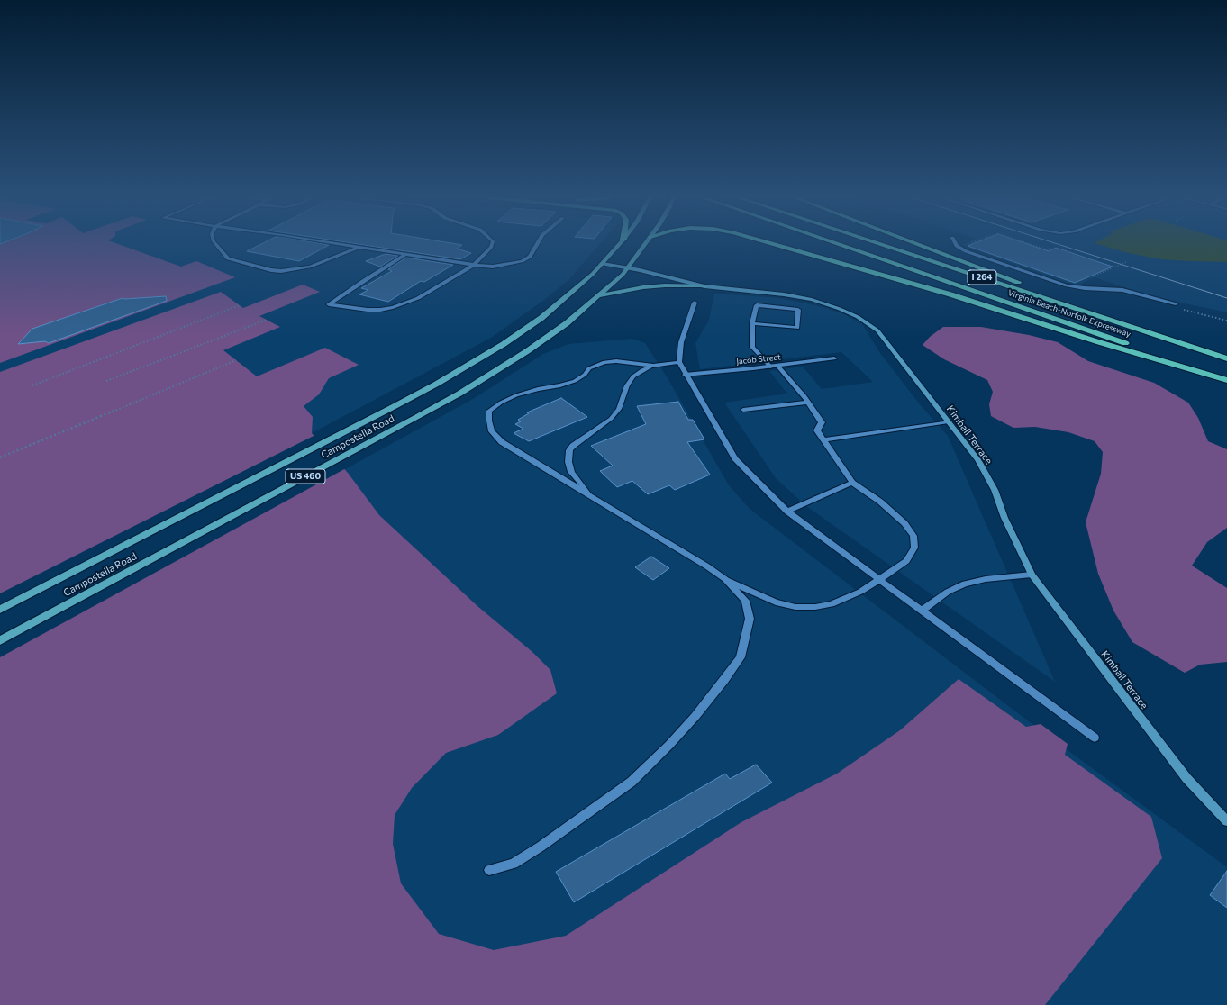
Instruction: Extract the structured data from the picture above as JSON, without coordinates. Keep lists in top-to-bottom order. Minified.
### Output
{"streets":{"highway":["I 264","Virginia Beach-Norfolk Expressway"],"main road":["Campostella Road","US 460"],"street":["Jacob Street","Kimball Terrace"]},"crossings":[["Kimball Terrace","Campostella Road"],["Kimball Terrace","US 460"],["Campostella Road","US 460"]]}
